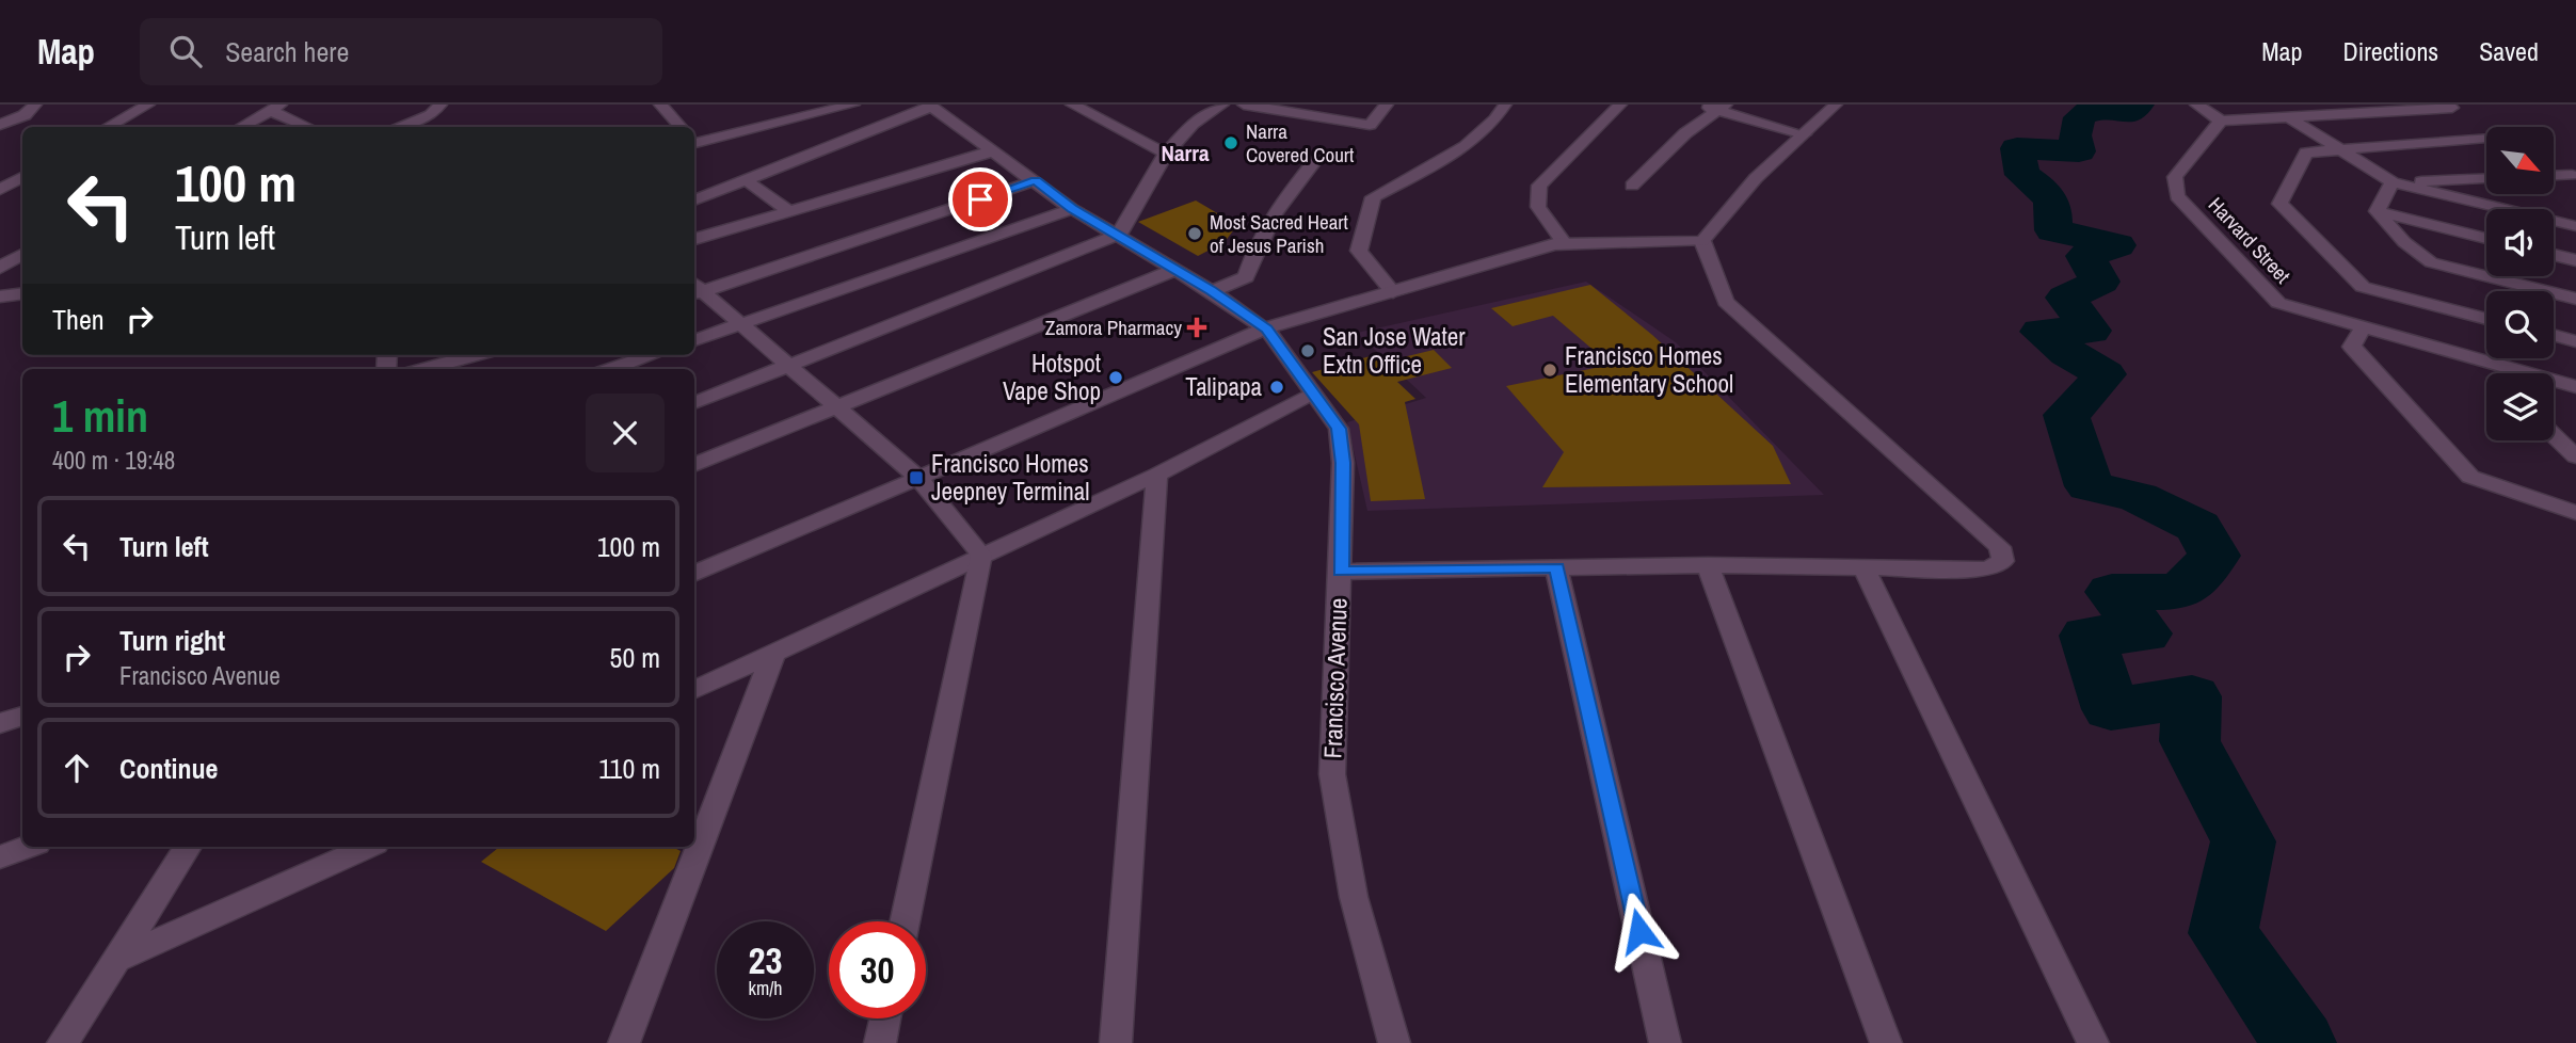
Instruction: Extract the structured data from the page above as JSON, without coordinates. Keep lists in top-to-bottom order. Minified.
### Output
{"streets":{"street":["Harvard Street","Francisco Avenue"]},"districts":["Narra"],"places":{"other":["Narra Covered Court","Most Sacred Heart of Jesus Parish","San Jose Water Extn Office","Francisco Homes Elementary School","Hotspot Vape Shop","Talipapa"],"health":["Zamora Pharmacy"],"transit":["Francisco Homes Jeepney Terminal"]},"north":"bottom right","page":{"header":"Map","search":"Search here","nav":["Map","Directions","Saved"],"turn":["100 m","Turn left"],"then":"Then","heading":["1 min","400 m · 19:48"],"list":[{"name":"Turn left","value":"100 m"},{"name":"Turn right","note":"Francisco Avenue","value":"50 m"},{"name":"Continue","value":"110 m"}],"speed":"23 km/h","limit":"30"}}
